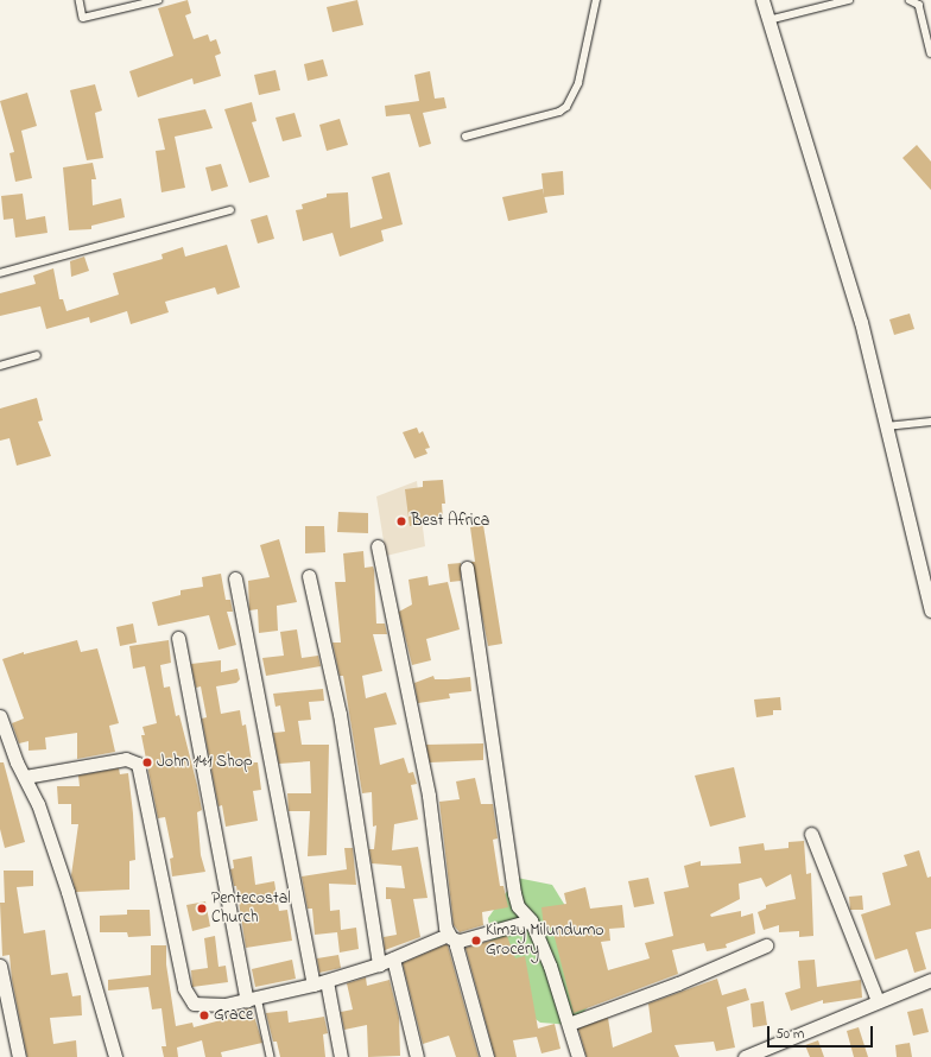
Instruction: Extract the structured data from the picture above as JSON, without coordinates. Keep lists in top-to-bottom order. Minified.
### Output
{"places":["Best Africa","John 14:1 Shop","Pentecostal Church","Kimzy Milundumo Grocery","Grace"],"scale_bar":"50 m"}
